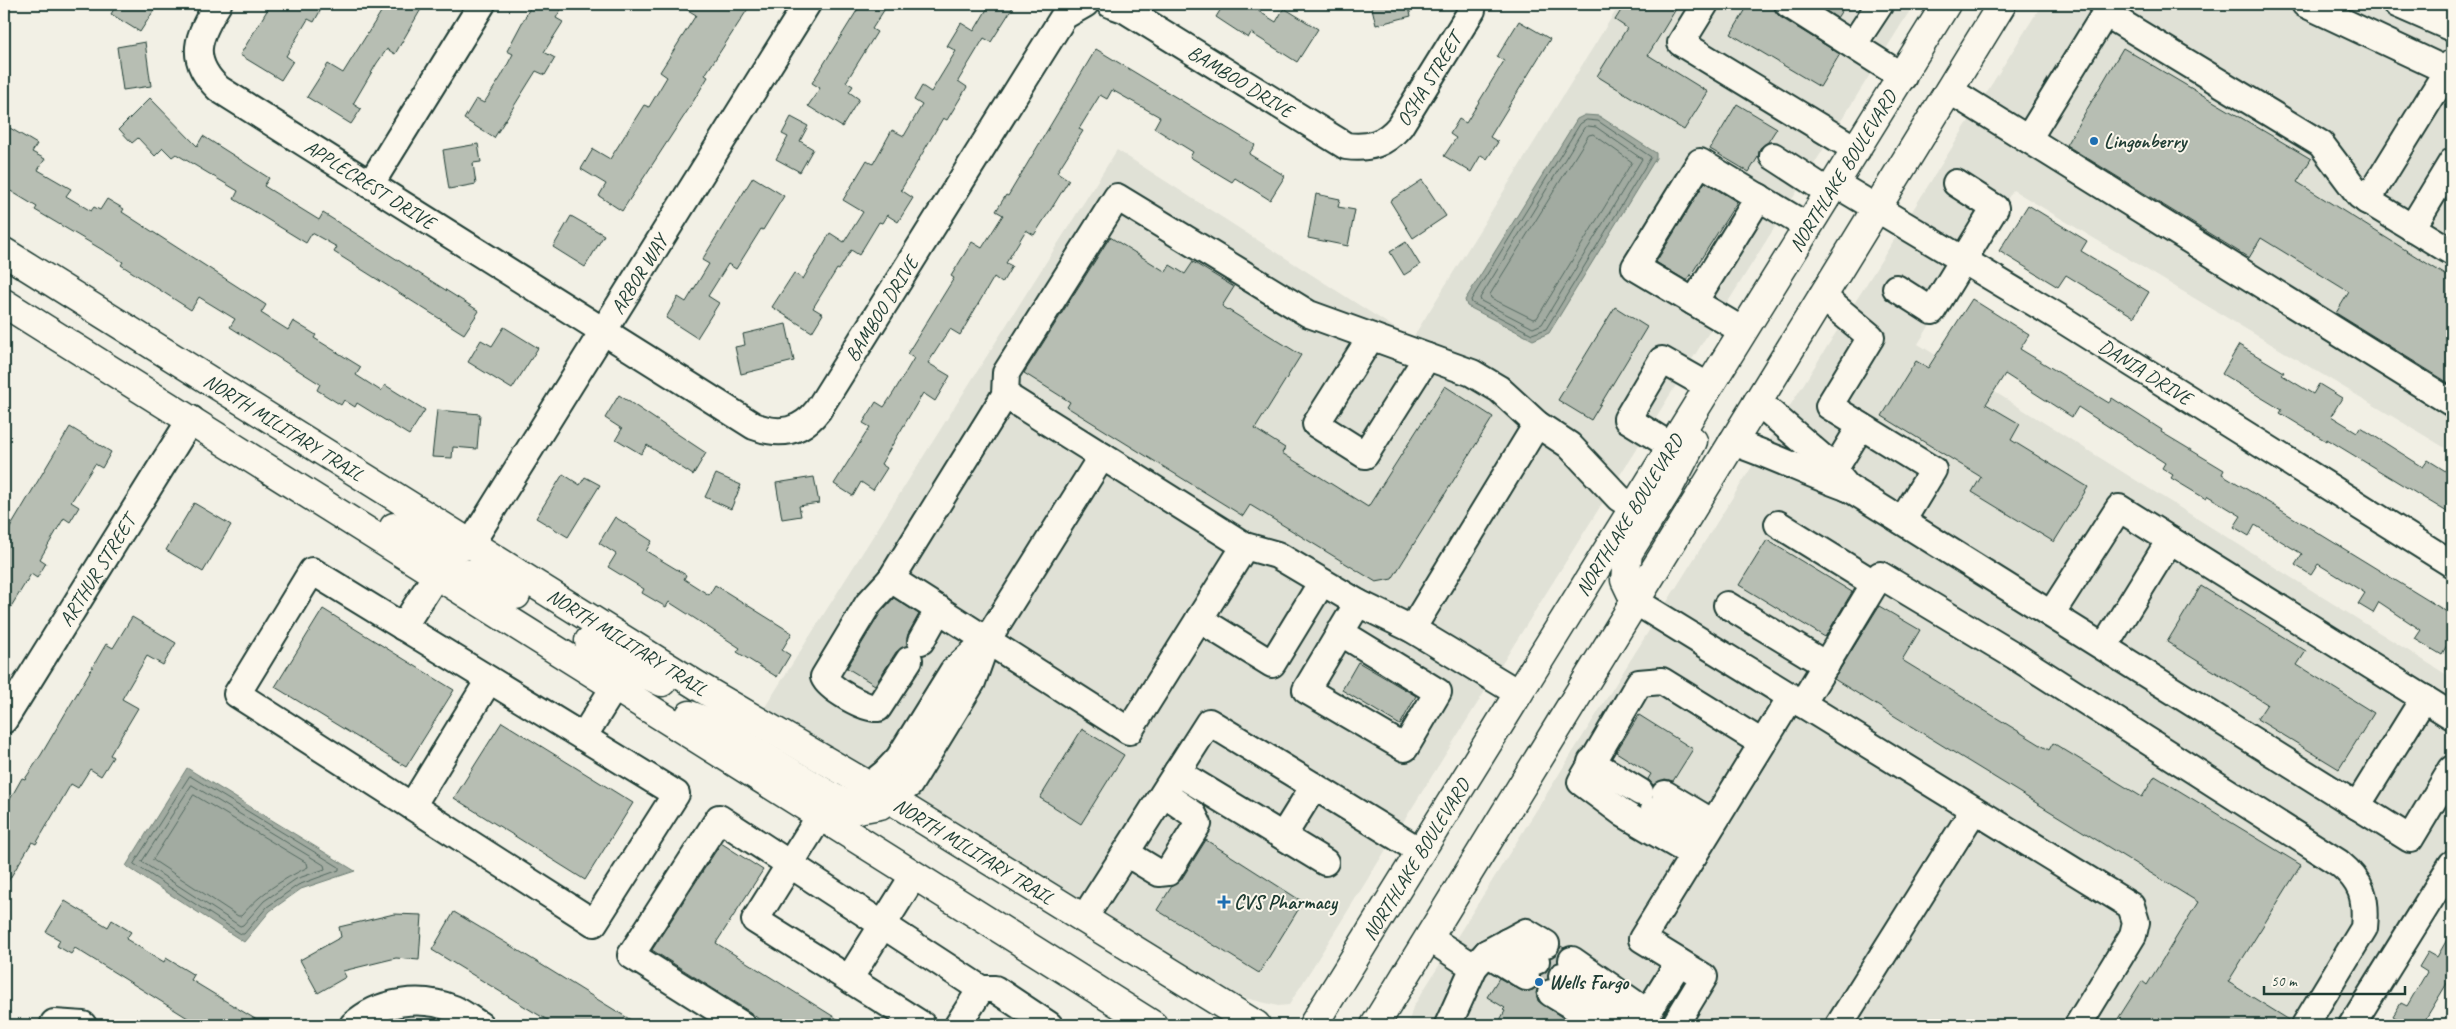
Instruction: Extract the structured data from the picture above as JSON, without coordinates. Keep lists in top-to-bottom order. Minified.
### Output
{"streets":{"main road":["NORTHLAKE BOULEVARD","NORTH MILITARY TRAIL"],"street":["OSHA STREET","BAMBOO DRIVE","APPLECREST DRIVE","ARBOR WAY","DANIA DRIVE","ARTHUR STREET"]},"crossings":[["OSHA STREET","BAMBOO DRIVE"],["BAMBOO DRIVE","APPLECREST DRIVE"],["BAMBOO DRIVE","ARBOR WAY"],["NORTHLAKE BOULEVARD","DANIA DRIVE"],["APPLECREST DRIVE","ARBOR WAY"],["ARBOR WAY","NORTH MILITARY TRAIL"]],"places":{"other":["Lingonberry","Wells Fargo"],"health":["CVS Pharmacy"]},"scale_bar":"50 m"}
